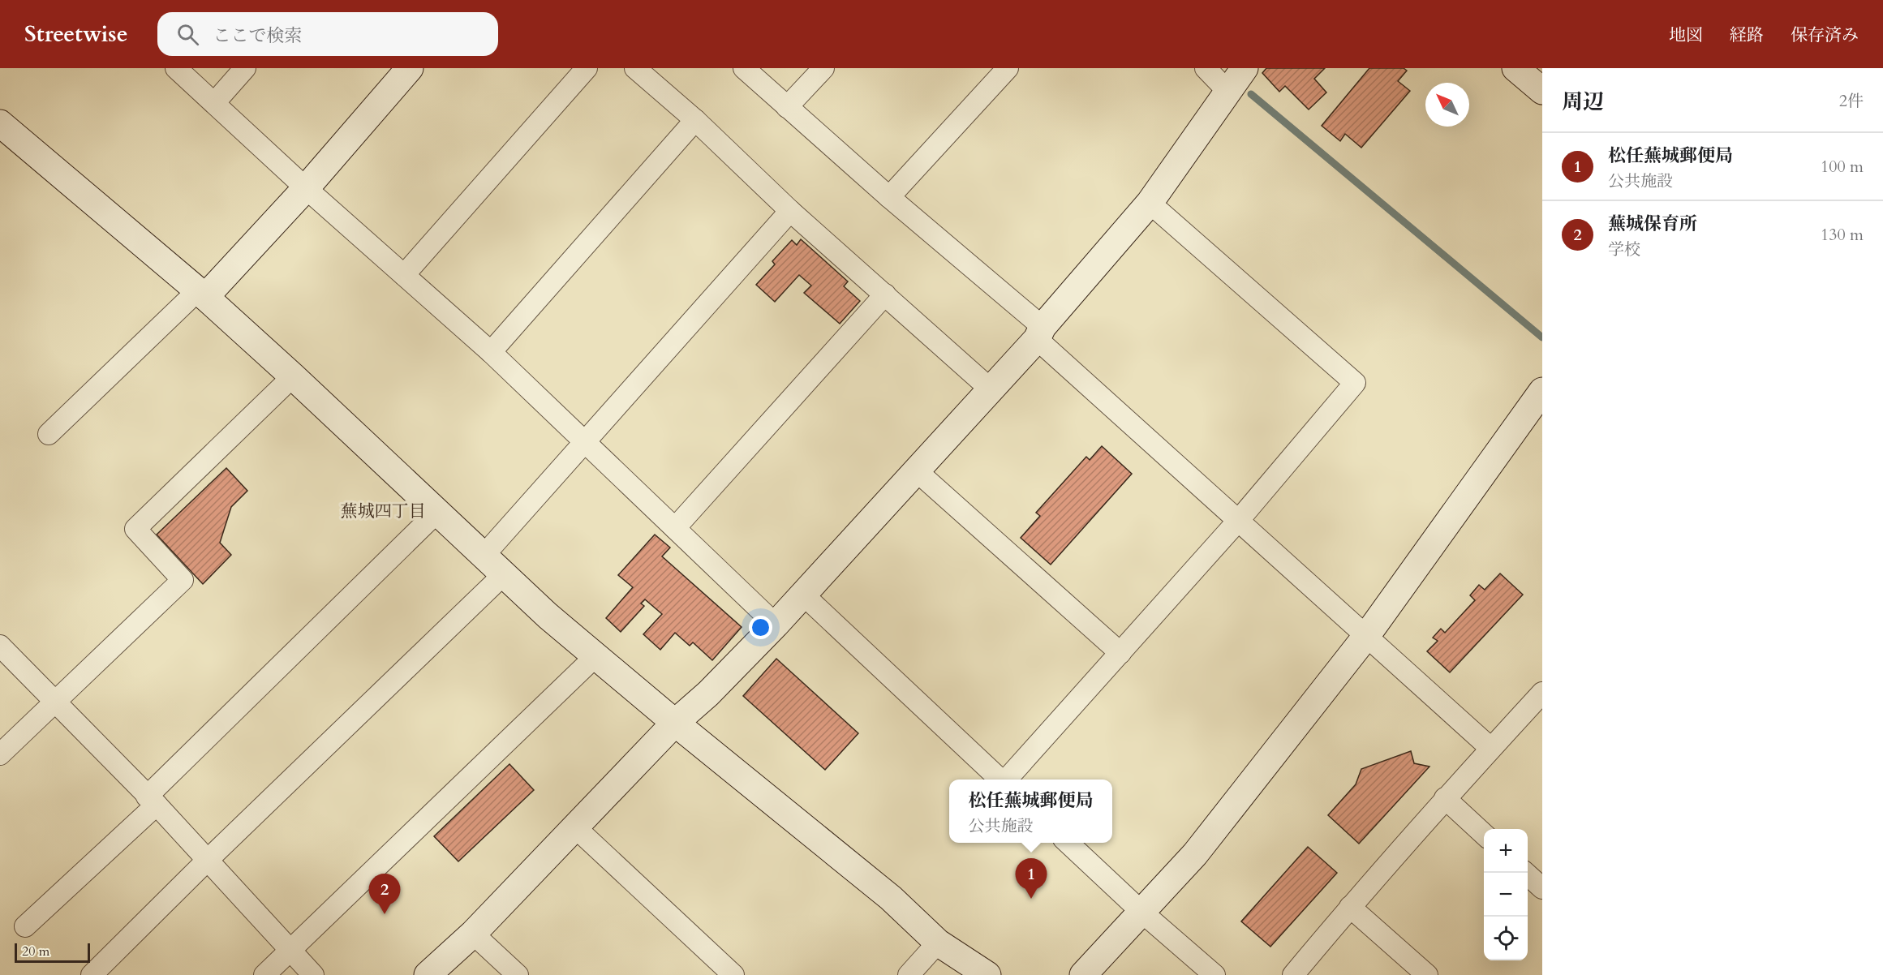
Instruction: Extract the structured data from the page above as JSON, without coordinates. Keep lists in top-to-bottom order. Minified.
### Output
{"districts":["蕪城四丁目"],"scale_bar":"20 m","north":"top left","page":{"header":"Streetwise","search":"ここで検索","nav":["地図","経路","保存済み"],"heading":["周辺","2件"],"list":[{"mark":"1","name":"松任蕪城郵便局","note":"公共施設","value":"100 m"},{"mark":"2","name":"蕪城保育所","note":"学校","value":"130 m"}],"popup":["松任蕪城郵便局","公共施設"],"map_buttons":["+","−"],"pins":["1","2"],"scale":"20 m"}}
